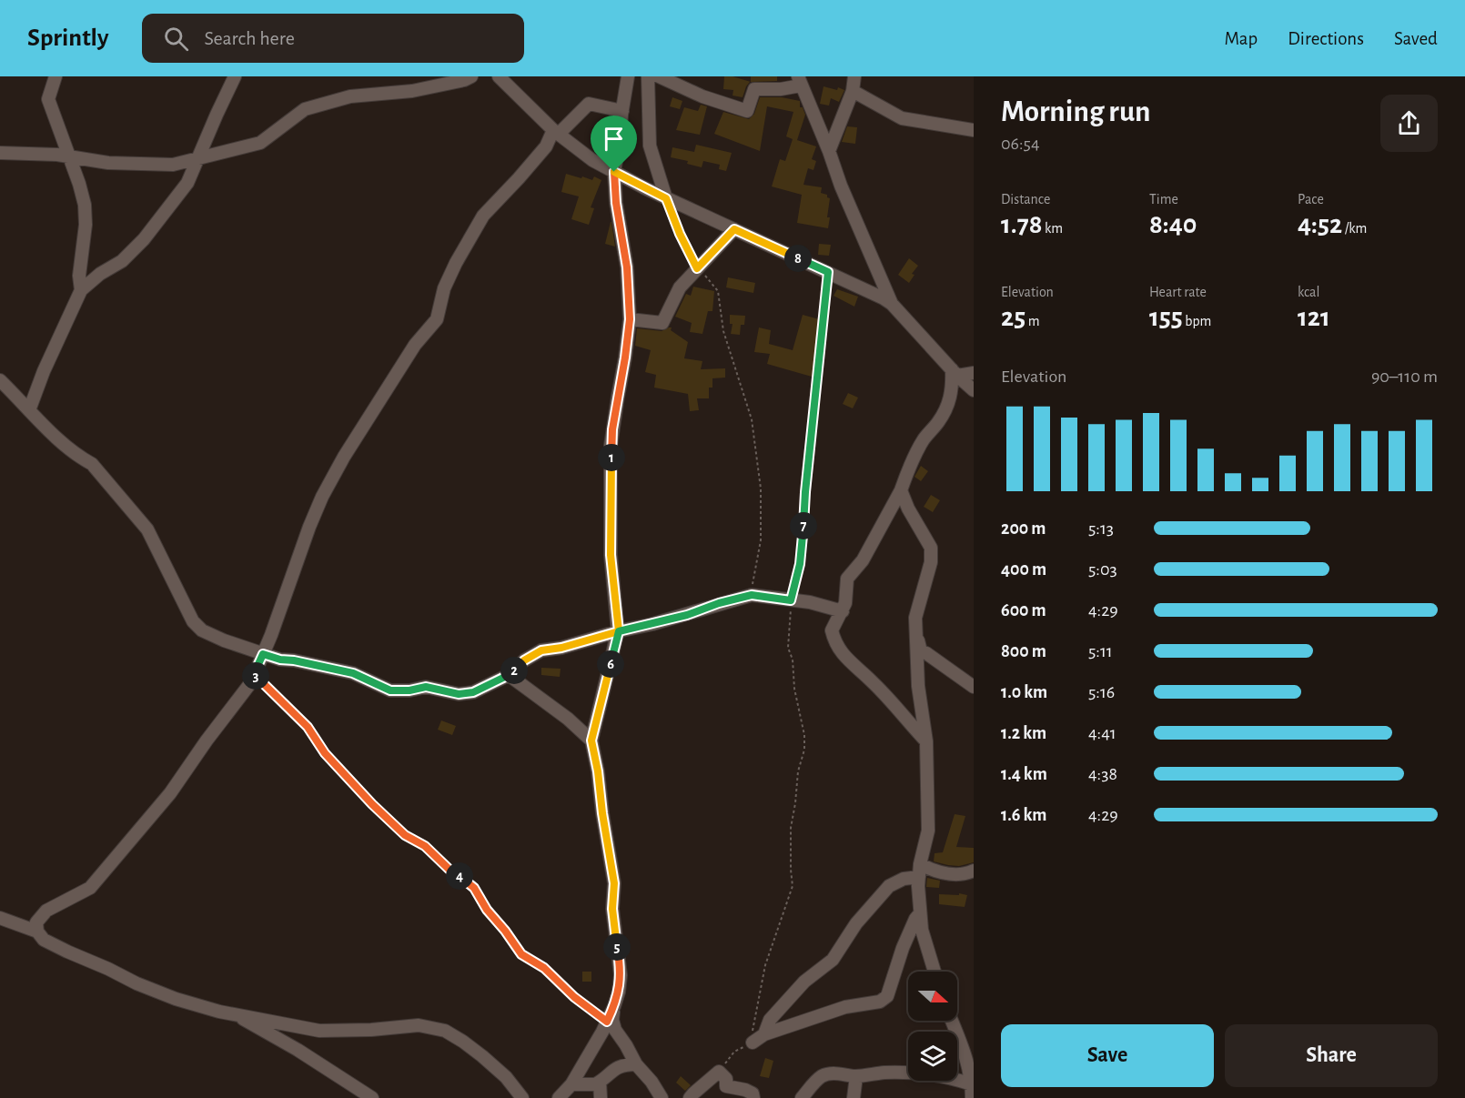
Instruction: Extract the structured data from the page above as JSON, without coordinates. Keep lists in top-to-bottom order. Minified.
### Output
{"north":"right","page":{"header":"Sprintly","search":"Search here","nav":["Map","Directions","Saved"],"heading":["Morning run","06:54"],"stats":[["Distance","1.78 km"],["Time","8:40"],["Pace","4:52 /km"],["Elevation","25 m"],["Heart rate","155 bpm"],["kcal","121"]],"pins":["8","1","7","6","2","3","4","5"],"chart":["Elevation","90–110 m"],"list":[{"name":"200 m","note":"5:13"},{"name":"400 m","note":"5:03"},{"name":"600 m","note":"4:29"},{"name":"800 m","note":"5:11"},{"name":"1.0 km","note":"5:16"},{"name":"1.2 km","note":"4:41"},{"name":"1.4 km","note":"4:38"},{"name":"1.6 km","note":"4:29"}],"buttons":["Save","Share"]}}
